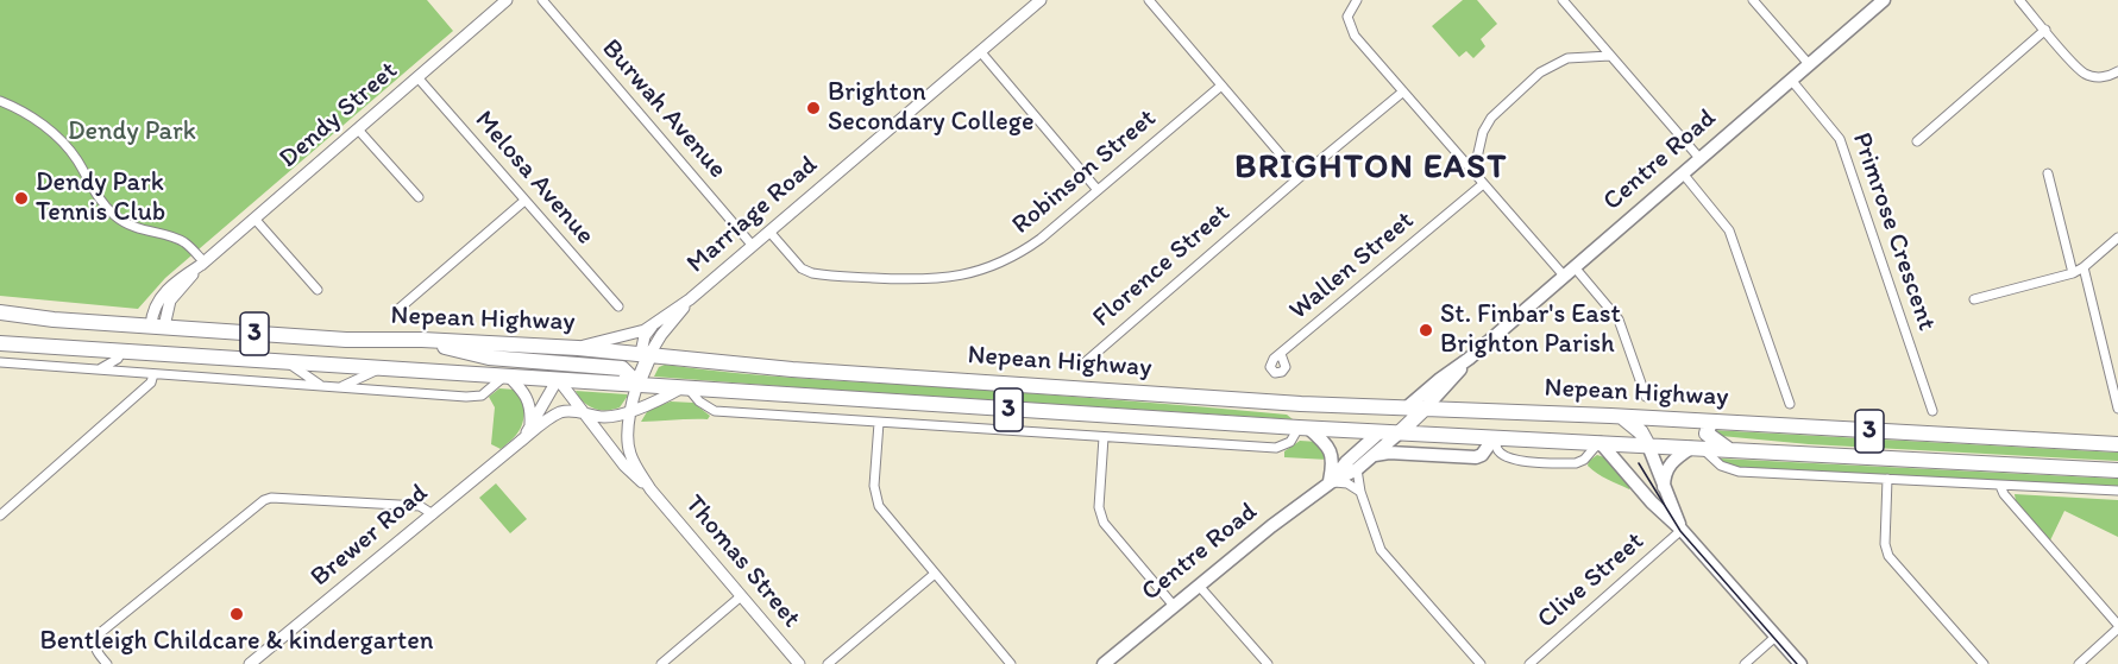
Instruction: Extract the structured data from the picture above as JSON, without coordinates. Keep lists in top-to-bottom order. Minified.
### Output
{"streets":{"highway":["Centre Road","Nepean Highway","3"],"street":["Burwah Avenue","Dendy Street","Robinson Street","Melosa Avenue","Marriage Road","Primrose Crescent","Florence Street","Wallen Street","Brewer Road","Thomas Street","Clive Street"]},"crossings":[["Burwah Avenue","Marriage Road"],["Dendy Street","Melosa Avenue"],["Dendy Street","Nepean Highway"],["Centre Road","Primrose Crescent"],["Centre Road","Wallen Street"],["Centre Road","Nepean Highway"],["Robinson Street","Marriage Road"],["Marriage Road","Nepean Highway"],["Nepean Highway","Brewer Road"],["Nepean Highway","Thomas Street"],["Brewer Road","Thomas Street"]],"districts":["BRIGHTON EAST"],"parks":["Dendy Park"],"places":["Brighton Secondary College","Dendy Park Tennis Club","St. Finbar's East Brighton Parish","Bentleigh Childcare & kindergarten"]}
